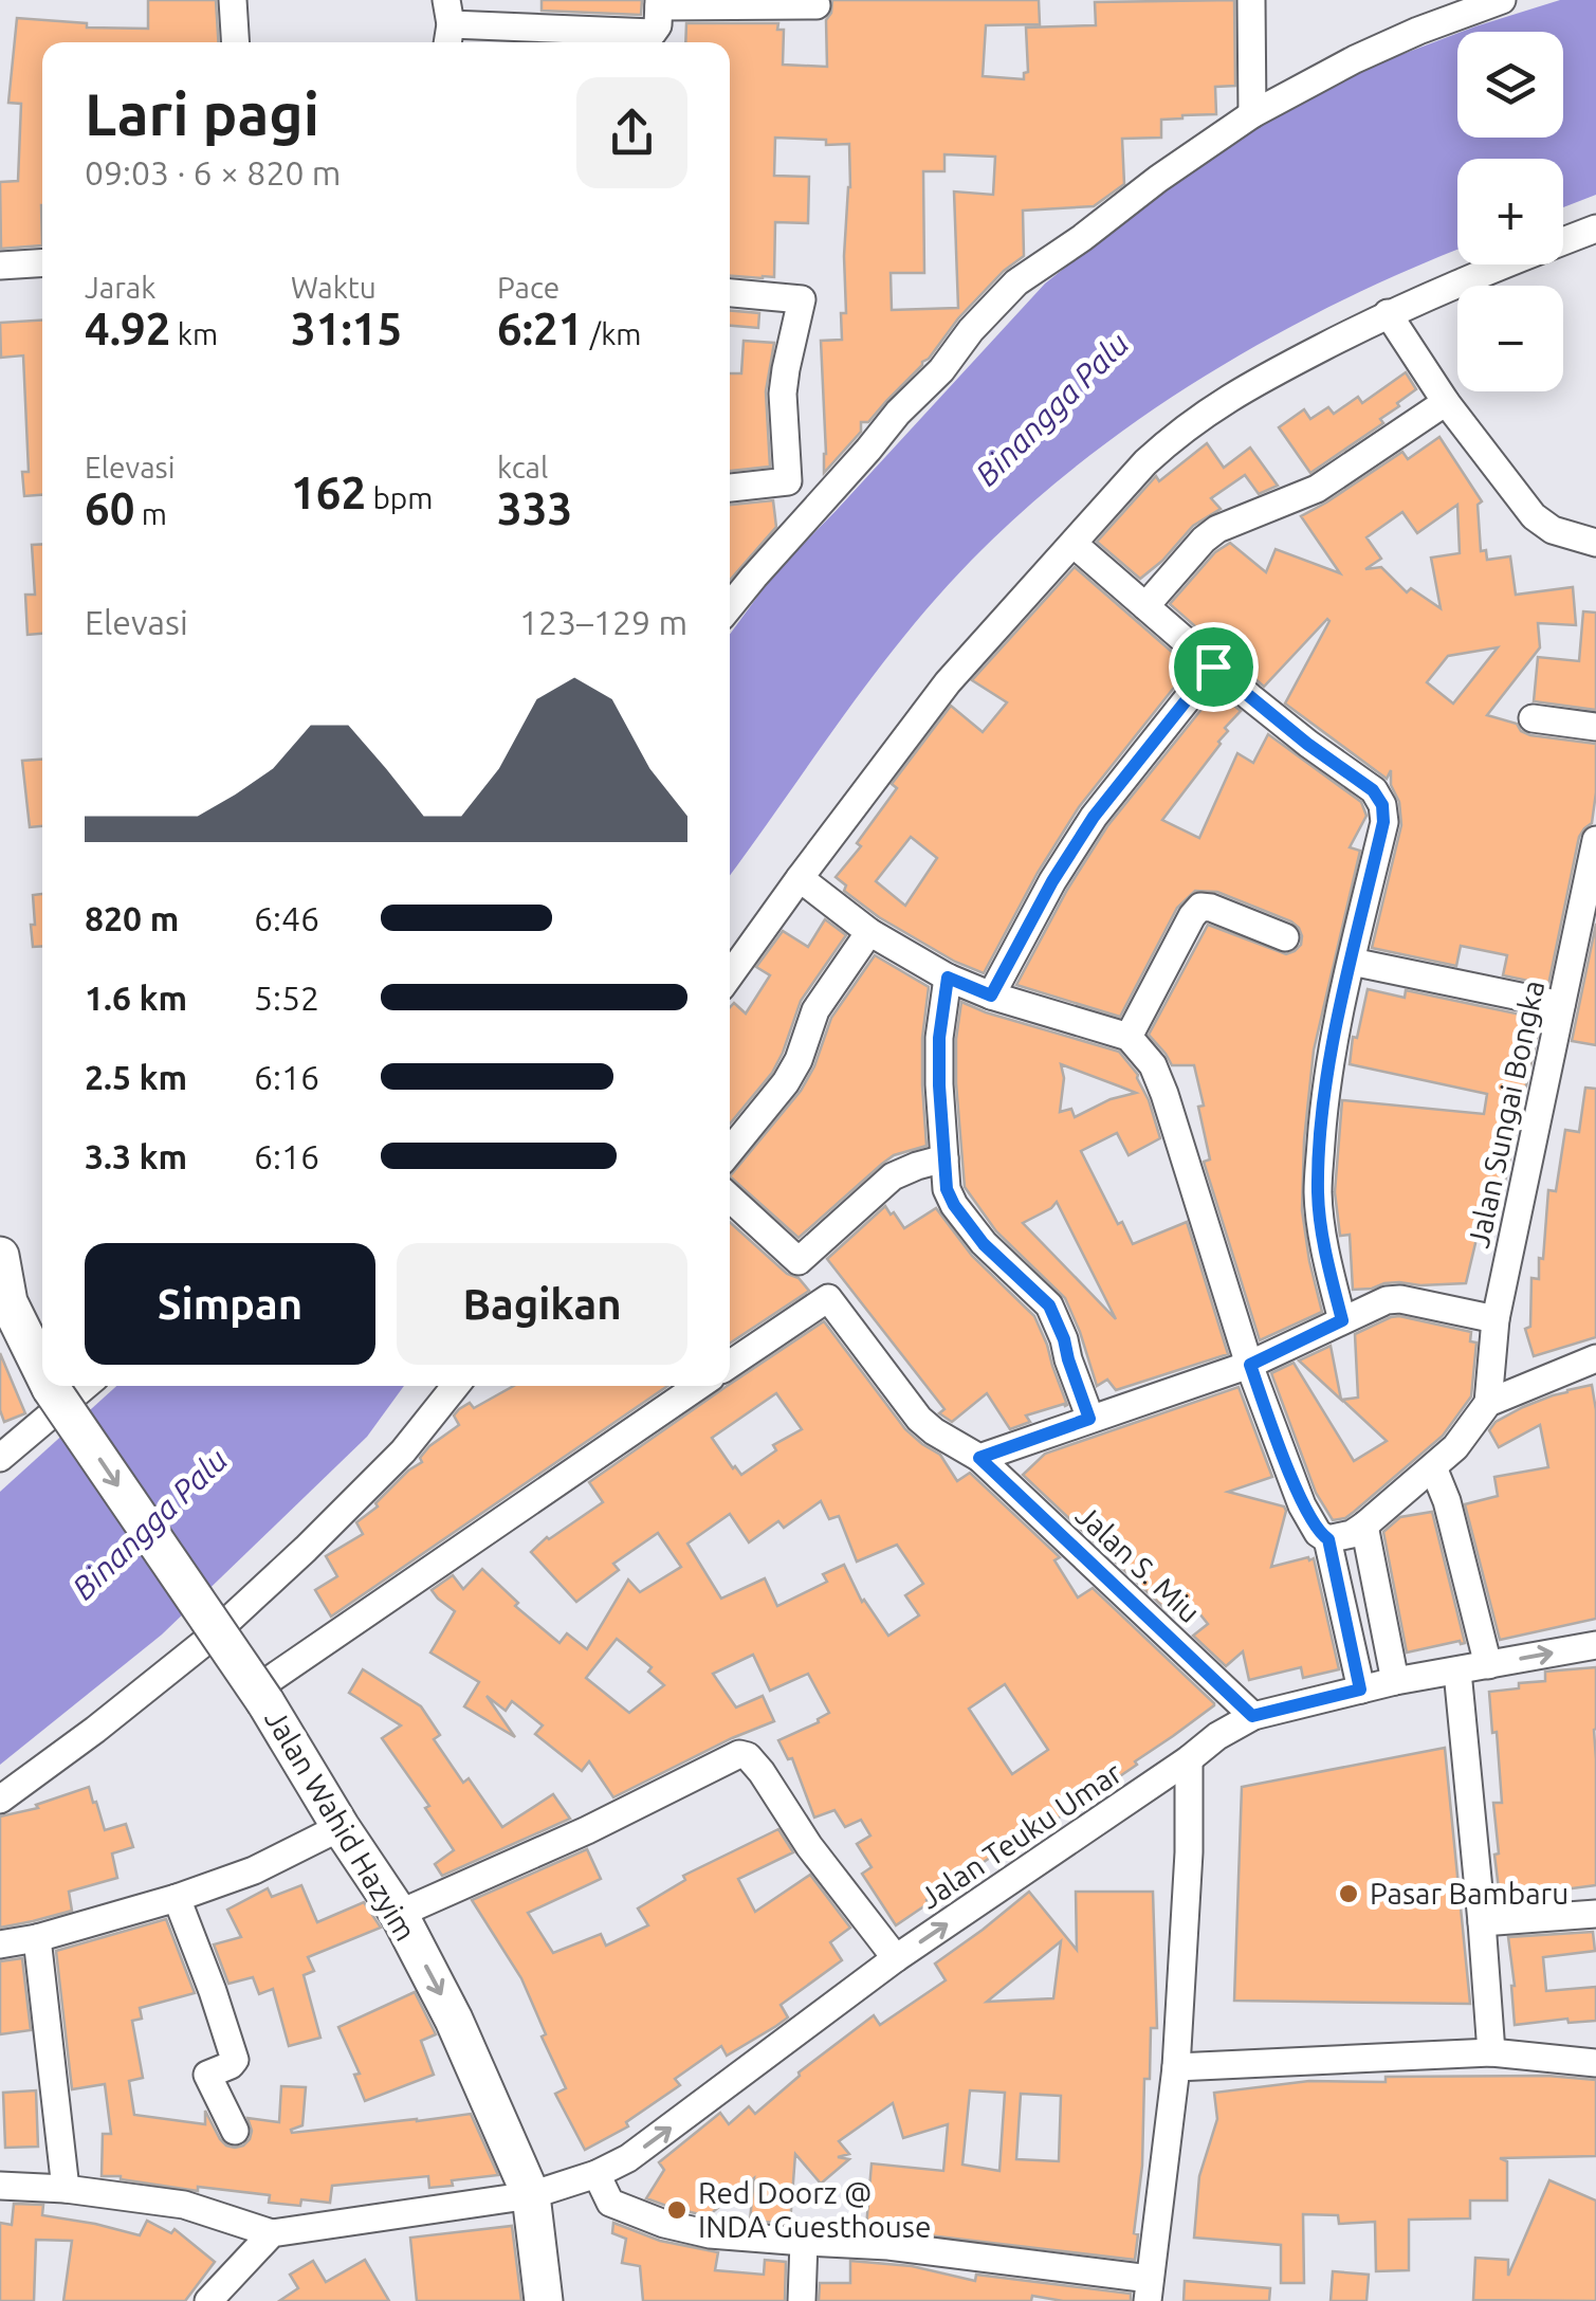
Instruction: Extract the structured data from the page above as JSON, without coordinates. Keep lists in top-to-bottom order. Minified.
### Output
{"streets":{"street":["Jalan Sungai Bongka","Jalan S. Miu","Jalan Wahid Hazyim","Jalan Teuku Umar"]},"crossings":[["Jalan S. Miu","Jalan Teuku Umar"],["Jalan Wahid Hazyim","Jalan Teuku Umar"]],"one_way":["Jalan Wahid Hazyim","Jalan Teuku Umar"],"water":["Binangga Palu"],"places":["Pasar Bambaru","Red Doorz @ INDA Guesthouse"],"page":{"map_buttons":["+","−"],"heading":["Lari pagi","09:03 · 6 × 820 m"],"stats":[["Jarak","4.92 km"],["Waktu","31:15"],["Pace","6:21 /km"],["Elevasi","60 m"],["162 bpm"],["kcal","333"]],"chart":["Elevasi","123–129 m"],"list":[{"name":"820 m","note":"6:46"},{"name":"1.6 km","note":"5:52"},{"name":"2.5 km","note":"6:16"},{"name":"3.3 km","note":"6:16"}],"buttons":["Simpan","Bagikan"]}}
